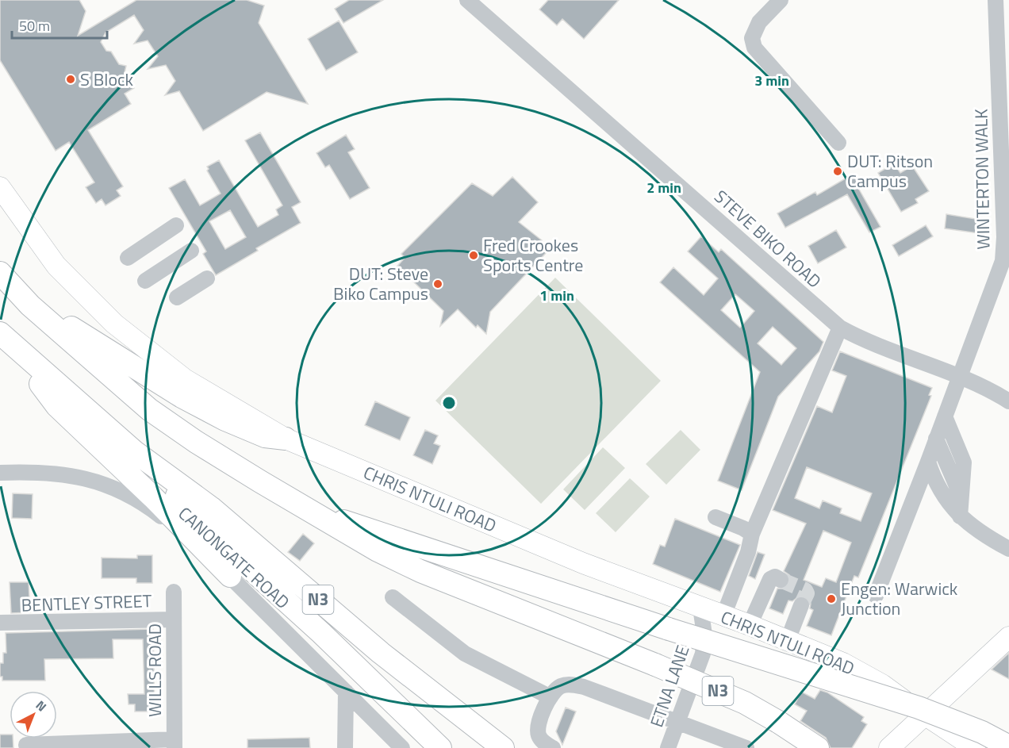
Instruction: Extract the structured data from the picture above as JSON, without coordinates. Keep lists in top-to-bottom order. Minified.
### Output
{"streets":{"highway":["N3"],"main road":["CHRIS NTULI ROAD"],"street":["WINTERTON WALK","STEVE BIKO ROAD","CANONGATE ROAD","BENTLEY STREET","WILLS ROAD","ETNA LANE"]},"crossings":[["WINTERTON WALK","STEVE BIKO ROAD"],["CHRIS NTULI ROAD","ETNA LANE"],["BENTLEY STREET","WILLS ROAD"]],"places":["S Block","DUT: Ritson Campus","Fred Crookes Sports Centre","DUT: Steve Biko Campus","Engen: Warwick Junction"],"scale_bar":"50 m","north":"top right","rings":["3 min","2 min","1 min"]}
